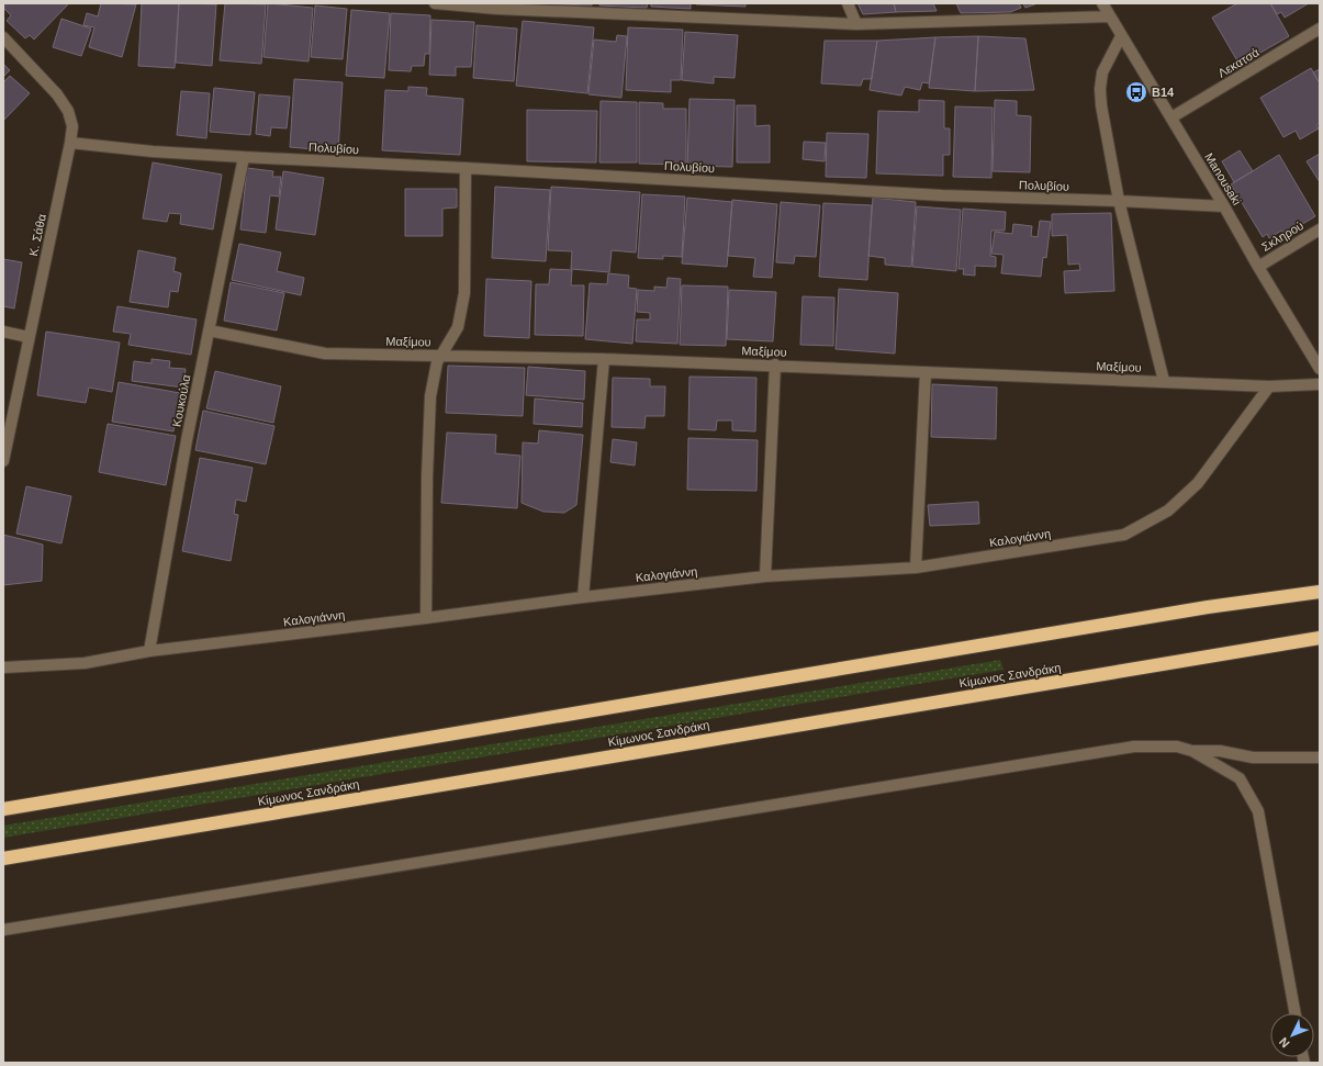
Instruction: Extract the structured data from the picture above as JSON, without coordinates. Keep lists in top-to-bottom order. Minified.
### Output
{"streets":{"highway":["Κίμωνος Σανδράκη"],"street":["Λεκατσά","Πολυβίου","Manousaki","Κ. Σάθα","Σκληρού","Μαξίμου","Κουκούλα","Καλογιάννη"]},"crossings":[["Λεκατσά","Manousaki"],["Πολυβίου","Manousaki"],["Πολυβίου","Κ. Σάθα"],["Πολυβίου","Κουκούλα"],["Manousaki","Σκληρού"],["Μαξίμου","Κουκούλα"],["Μαξίμου","Καλογιάννη"],["Κουκούλα","Καλογιάννη"]],"places":{"bus stop":["Β14"]},"north":"bottom left"}
